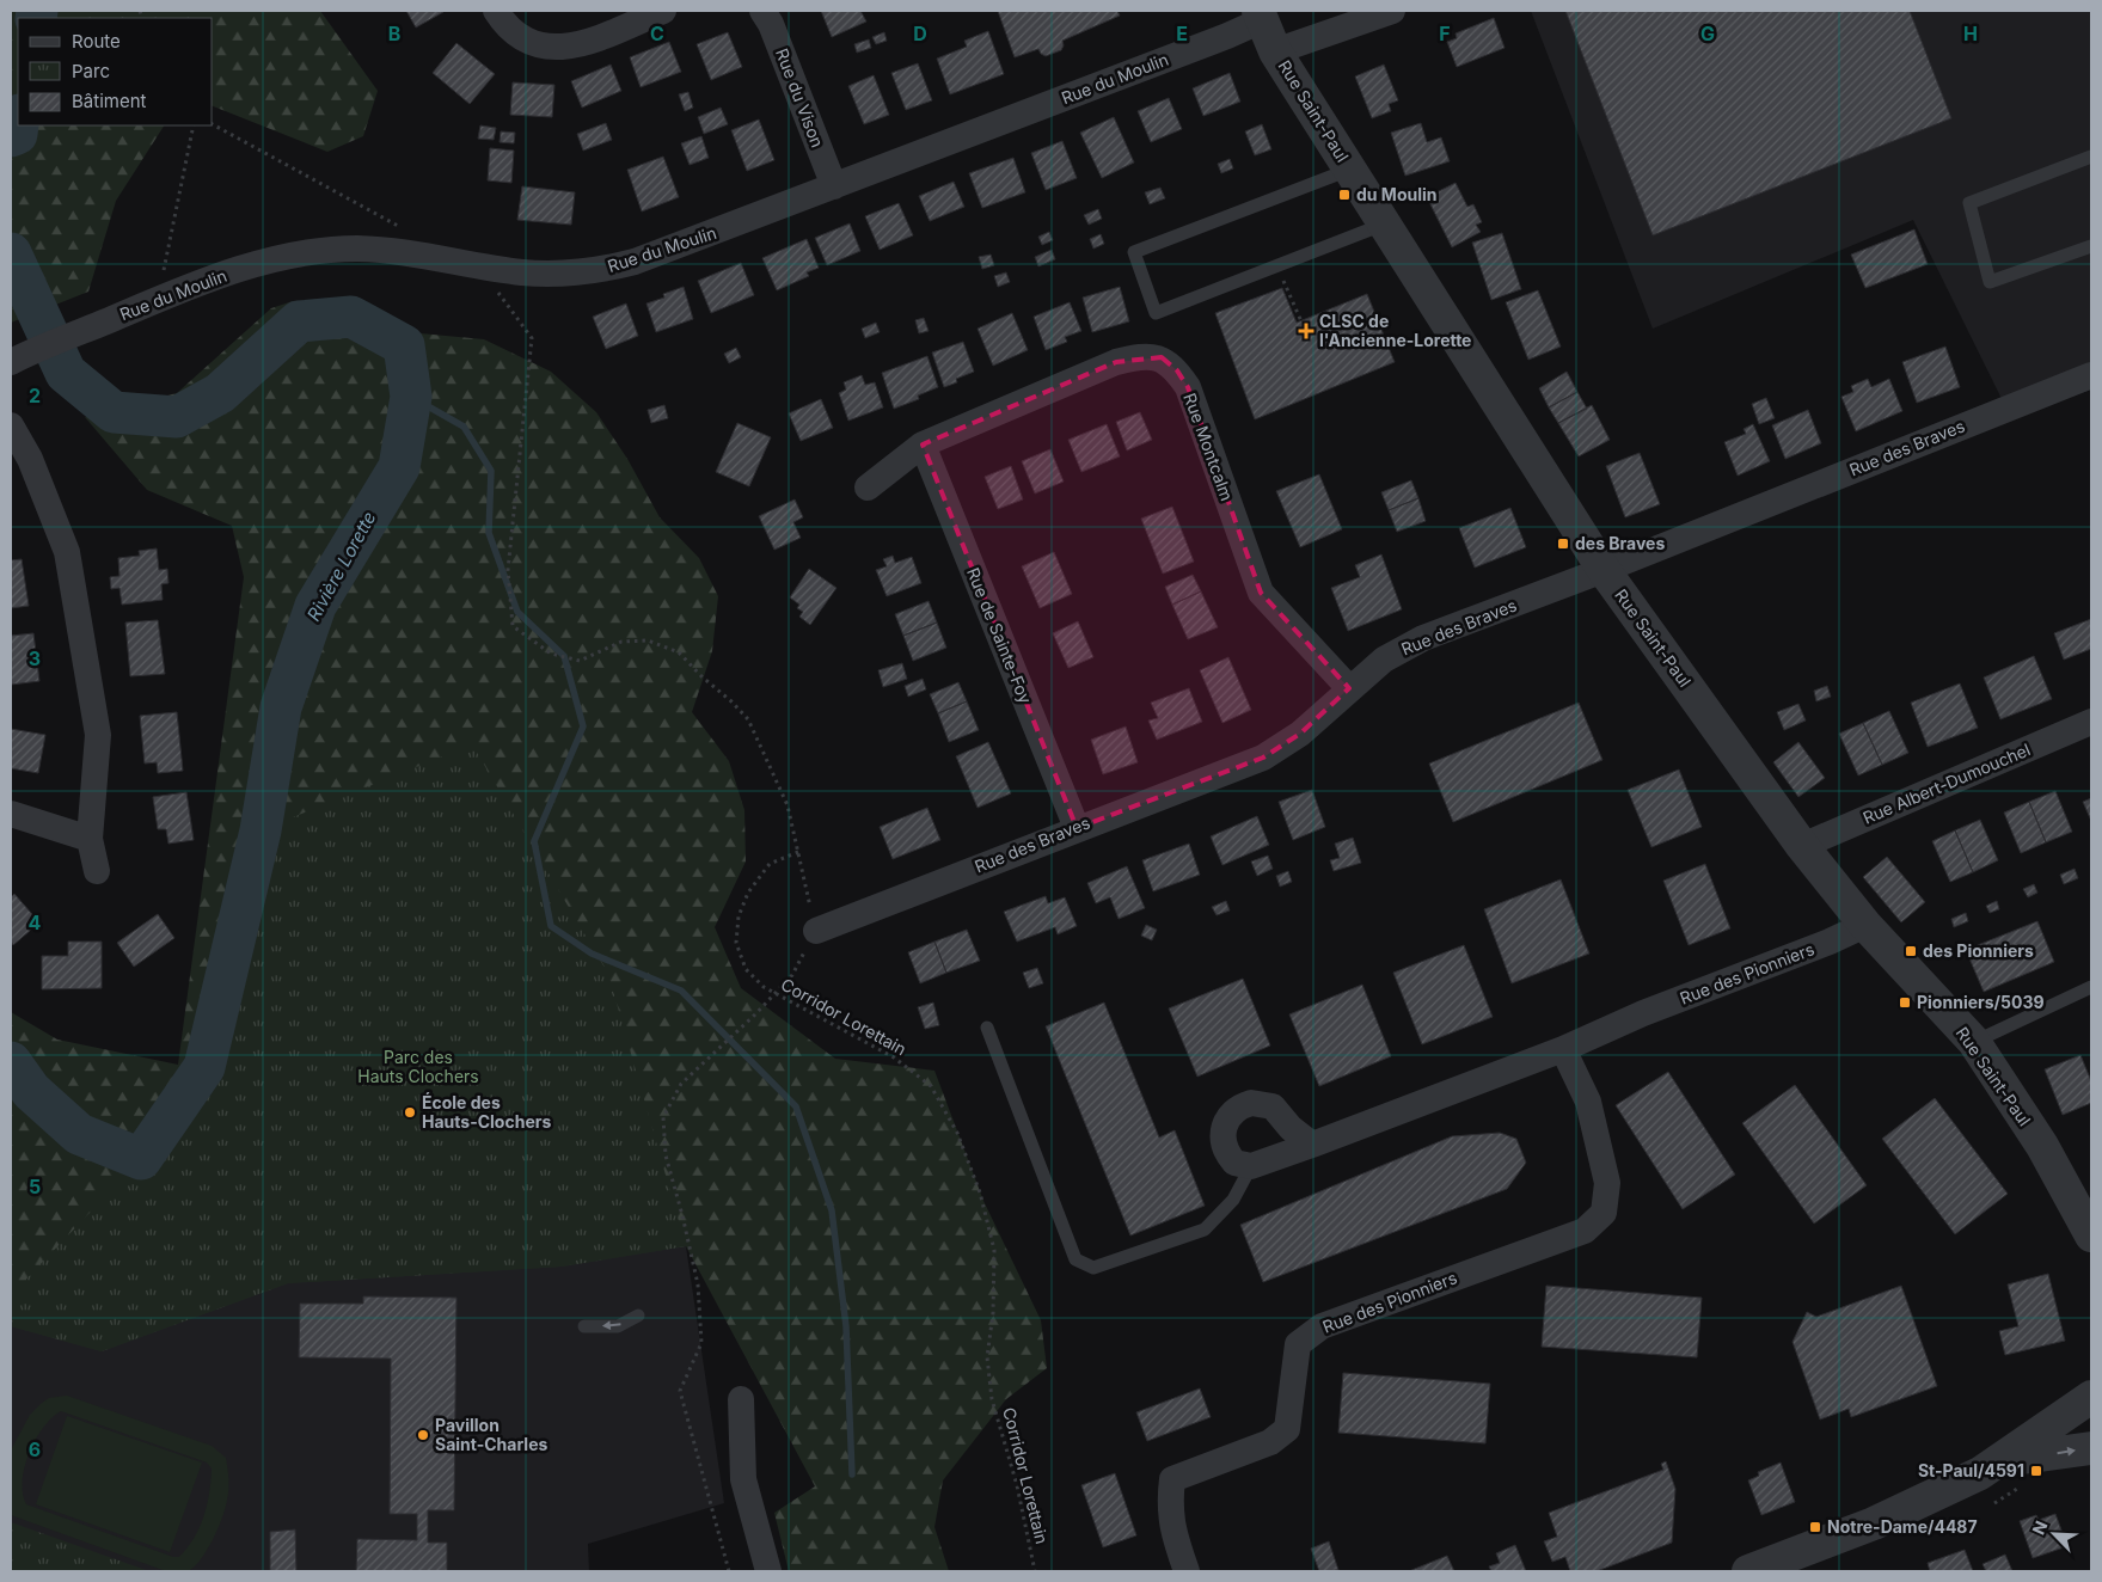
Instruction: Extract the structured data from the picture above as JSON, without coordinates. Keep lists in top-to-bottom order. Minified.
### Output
{"streets":{"street":["Rue du Moulin","Rue du Vison","Rue Saint-Paul","Rue Montcalm","Rue des Braves","Rue de Sainte-Foy","Rue Albert-Dumouchel","Rue des Pionniers"],"path":["Corridor Lorettain"]},"crossings":[["Rue du Moulin","Rue du Vison"],["Rue du Moulin","Rue Saint-Paul"],["Rue Saint-Paul","Rue des Braves"],["Rue Saint-Paul","Rue Albert-Dumouchel"],["Rue Saint-Paul","Rue des Pionniers"],["Rue Montcalm","Rue des Braves"],["Rue Montcalm","Rue de Sainte-Foy"],["Rue des Braves","Rue de Sainte-Foy"]],"water":["Rivière Lorette"],"parks":["Parc des Hauts Clochers"],"places":{"transit":["du Moulin","des Braves","des Pionniers","Pionniers/5039","St-Paul/4591","Notre-Dame/4487"],"health":["CLSC de l'Ancienne-Lorette"],"other":["École des Hauts-Clochers","Pavillon Saint-Charles"]},"legend":["Route","Parc","Bâtiment"],"north":"top left","grid":{"columns":["B","C","D","E","F","G","H"],"rows":["2","3","4","5","6"]}}
